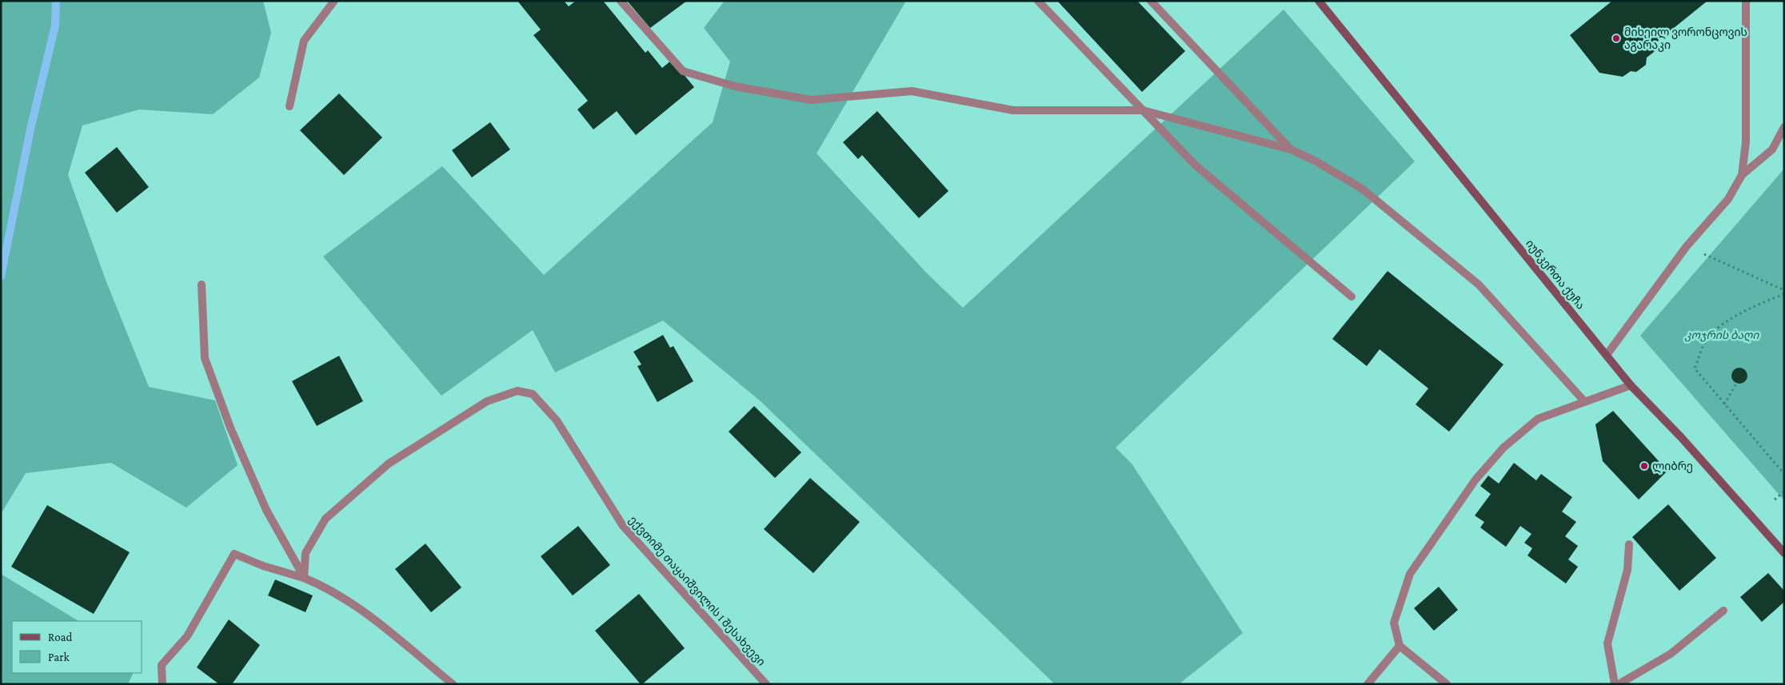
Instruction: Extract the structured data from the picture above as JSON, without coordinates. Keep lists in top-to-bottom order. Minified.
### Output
{"streets":{"main road":["იუნკერთა ქუჩა"],"street":["ექვთიმე თაყაიშვილის I შესახვევი"]},"parks":["კოჯრის ბაღი"],"places":["მიხეილ ვორონცოვის აგარაკი","ლიბრე"],"legend":["Road","Park"]}
